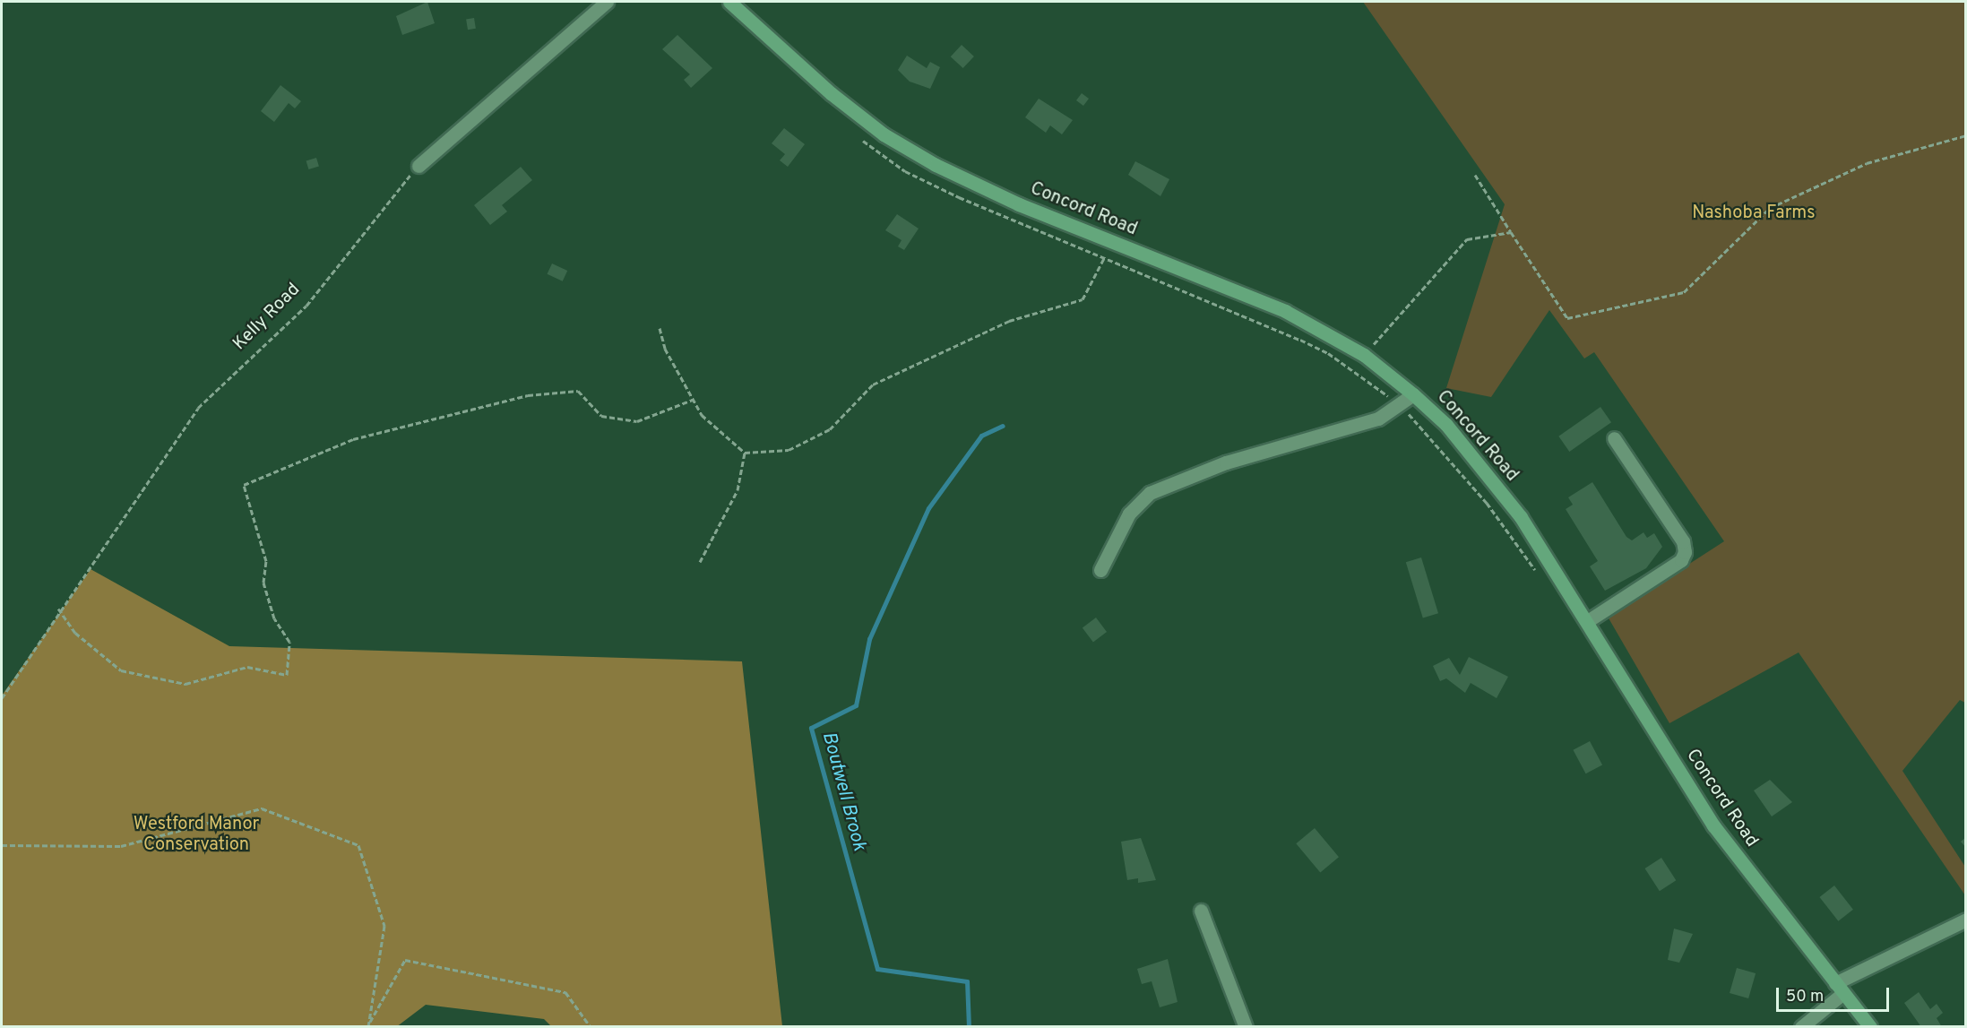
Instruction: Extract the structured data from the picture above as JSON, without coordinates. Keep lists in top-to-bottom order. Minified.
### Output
{"streets":{"main road":["Concord Road"],"path":["Kelly Road"]},"water":["Boutwell Brook"],"parks":["Nashoba Farms","Westford Manor Conservation"],"scale_bar":"50 m"}
